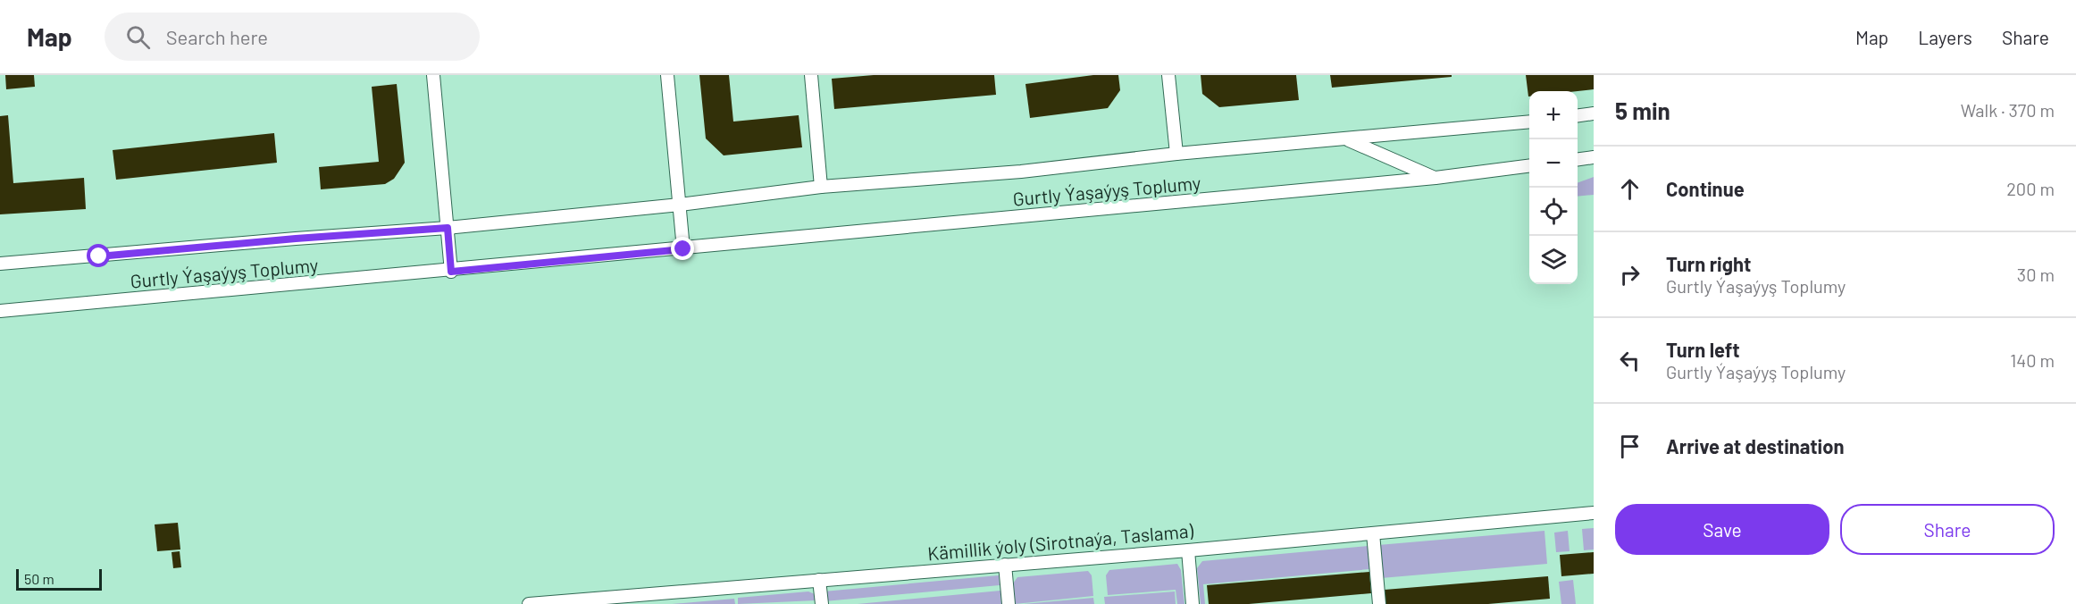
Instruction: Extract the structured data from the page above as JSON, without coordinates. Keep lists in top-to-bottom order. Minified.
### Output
{"streets":{"street":["Gurtly Ýaşaýyş Toplumy","Kämillik ýoly (Sirotnaýa, Taslama)"]},"scale_bar":"50 m","page":{"header":"Map","search":"Search here","nav":["Map","Layers","Share"],"heading":["5 min","Walk · 370 m"],"map_buttons":["+","−"],"list":[["Continue","200 m"],["Turn right","Gurtly Ýaşaýyş Toplumy","30 m"],["Turn left","Gurtly Ýaşaýyş Toplumy","140 m"],"Arrive at destination"],"buttons":["Save","Share"],"scale":"50 m"}}
